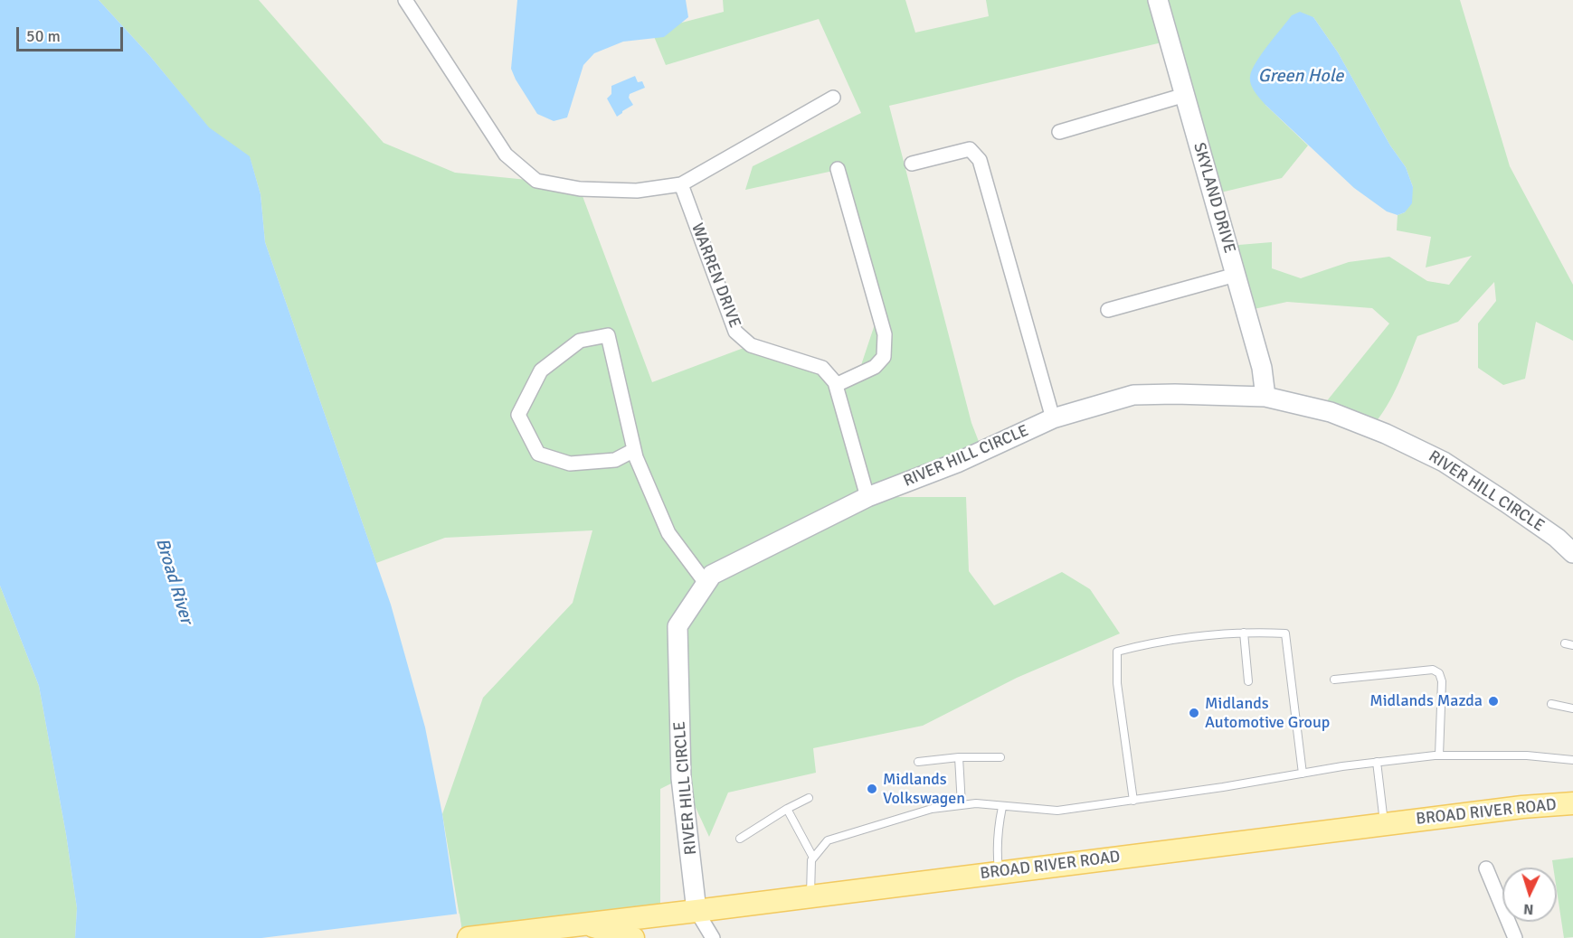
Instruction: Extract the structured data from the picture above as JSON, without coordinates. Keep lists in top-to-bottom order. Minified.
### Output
{"streets":{"main road":["BROAD RIVER ROAD"],"street":["SKYLAND DRIVE","WARREN DRIVE","RIVER HILL CIRCLE"]},"crossings":[["SKYLAND DRIVE","RIVER HILL CIRCLE"],["WARREN DRIVE","RIVER HILL CIRCLE"],["RIVER HILL CIRCLE","BROAD RIVER ROAD"]],"water":["Green Hole","Broad River"],"places":["Midlands Mazda","Midlands Automotive Group","Midlands Volkswagen"],"scale_bar":"50 m","north":"bottom"}
